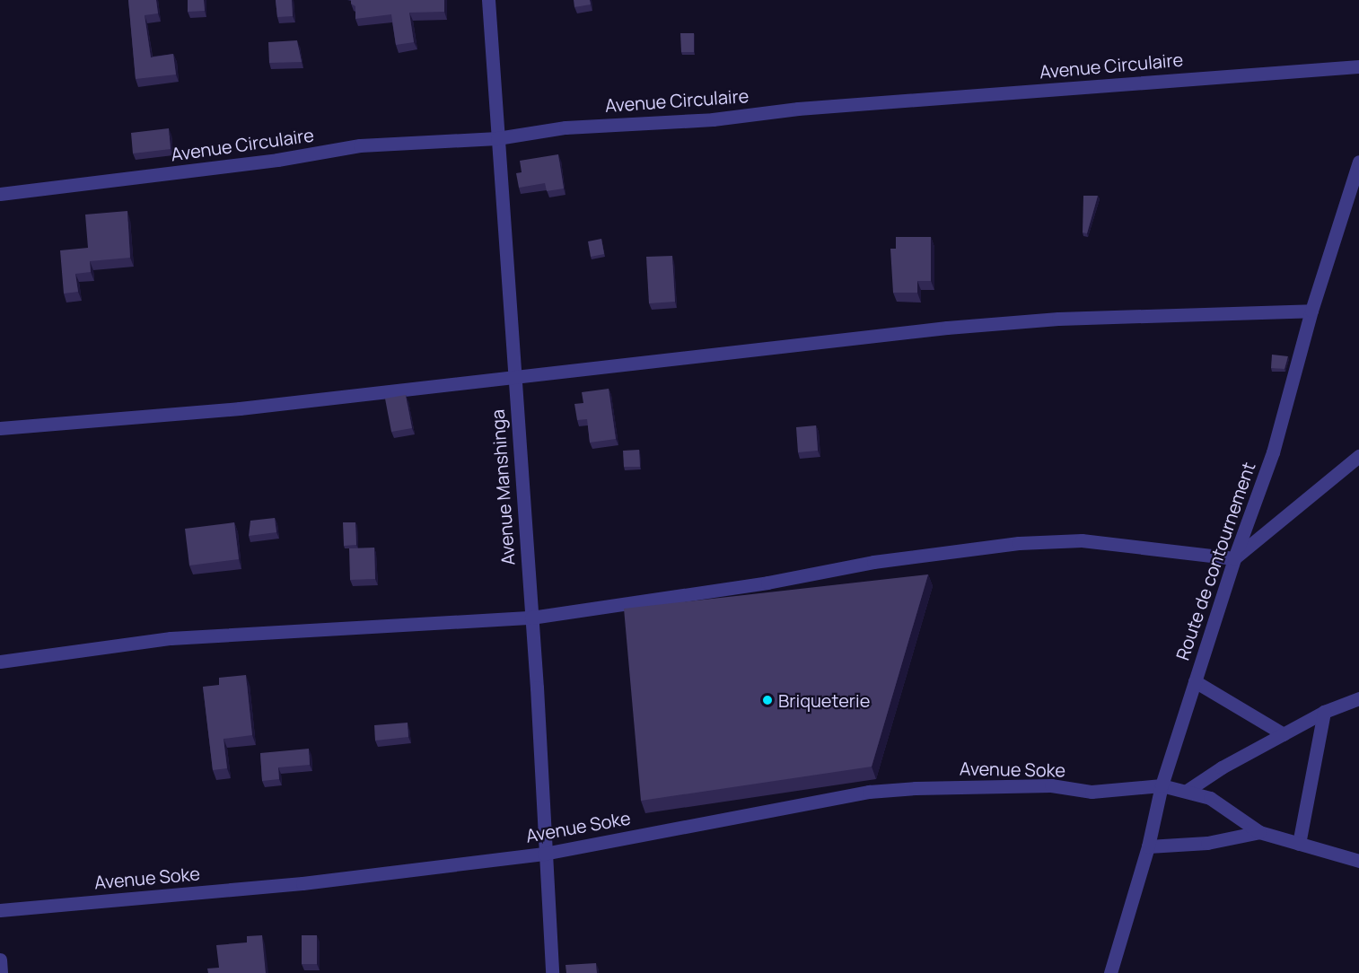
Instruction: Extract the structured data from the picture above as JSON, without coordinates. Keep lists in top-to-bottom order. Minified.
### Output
{"streets":{"street":["Avenue Circulaire","Avenue Manshinga","Route de contournement","Avenue Soke"]},"crossings":[["Avenue Circulaire","Avenue Manshinga"],["Avenue Manshinga","Avenue Soke"],["Route de contournement","Avenue Soke"]],"places":["Briqueterie"]}
